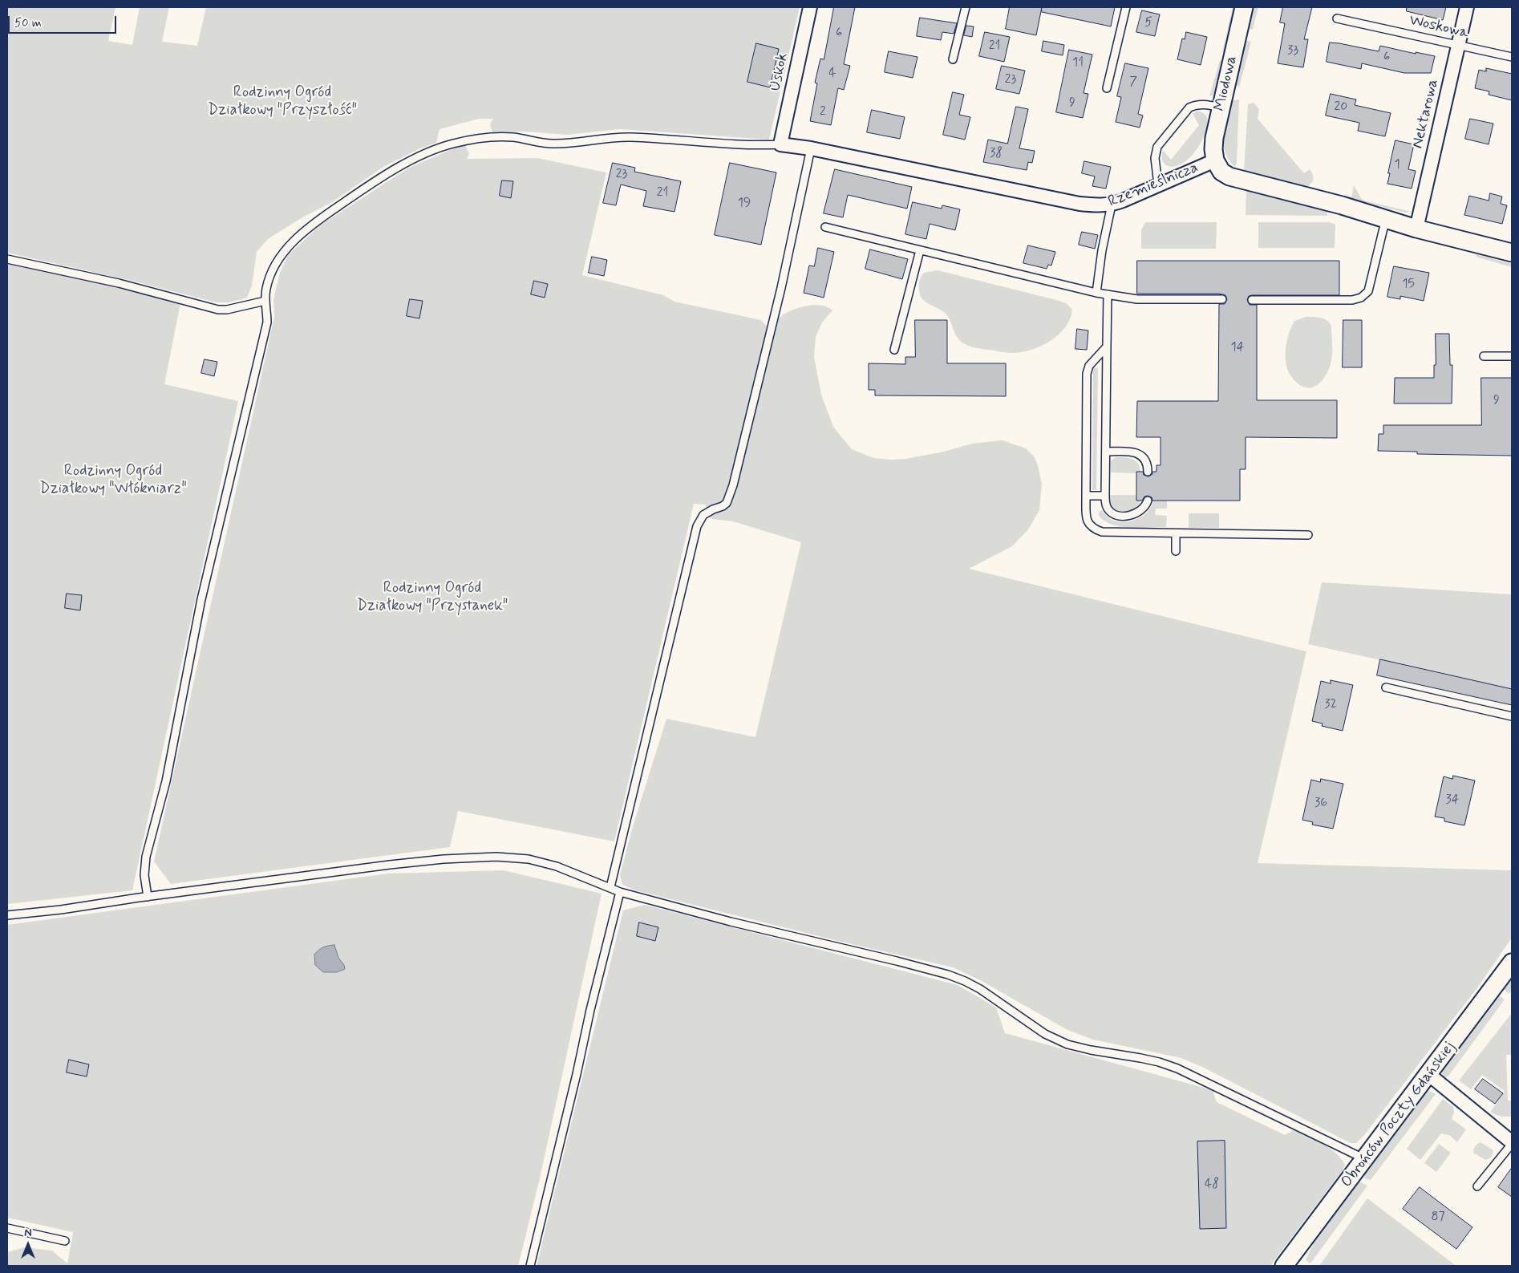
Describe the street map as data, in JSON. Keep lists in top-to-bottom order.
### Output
{
  "streets": {
    "street": [
      "Uskok",
      "Miodowa",
      "Nektarowa",
      "Rzemieślnicza",
      "Obrońców Poczty Gdańskiej"
    ],
    "lane": ["Woskowa"]
  },
  "crossings": [
    ["Woskowa", "Nektarowa"],
    ["Uskok", "Rzemieślnicza"],
    ["Miodowa", "Rzemieślnicza"],
    ["Nektarowa", "Rzemieślnicza"]
  ],
  "parks": ["Rodzinny Ogród Działkowy \"Przyszłość\"", "Rodzinny Ogród Działkowy \"Włókniarz\"", "Rodzinny Ogród Działkowy \"Przystanek\""],
  "house_numbers": [
    "5",
    "6",
    "21",
    "33",
    "6",
    "11",
    "4",
    "23",
    "7",
    "9",
    "20",
    "2",
    "38",
    "1",
    "23",
    "21",
    "19",
    "15",
    "14",
    "9",
    "32",
    "34",
    "36",
    "48",
    "87"
  ],
  "scale_bar": "50 m",
  "north": "top"
}
